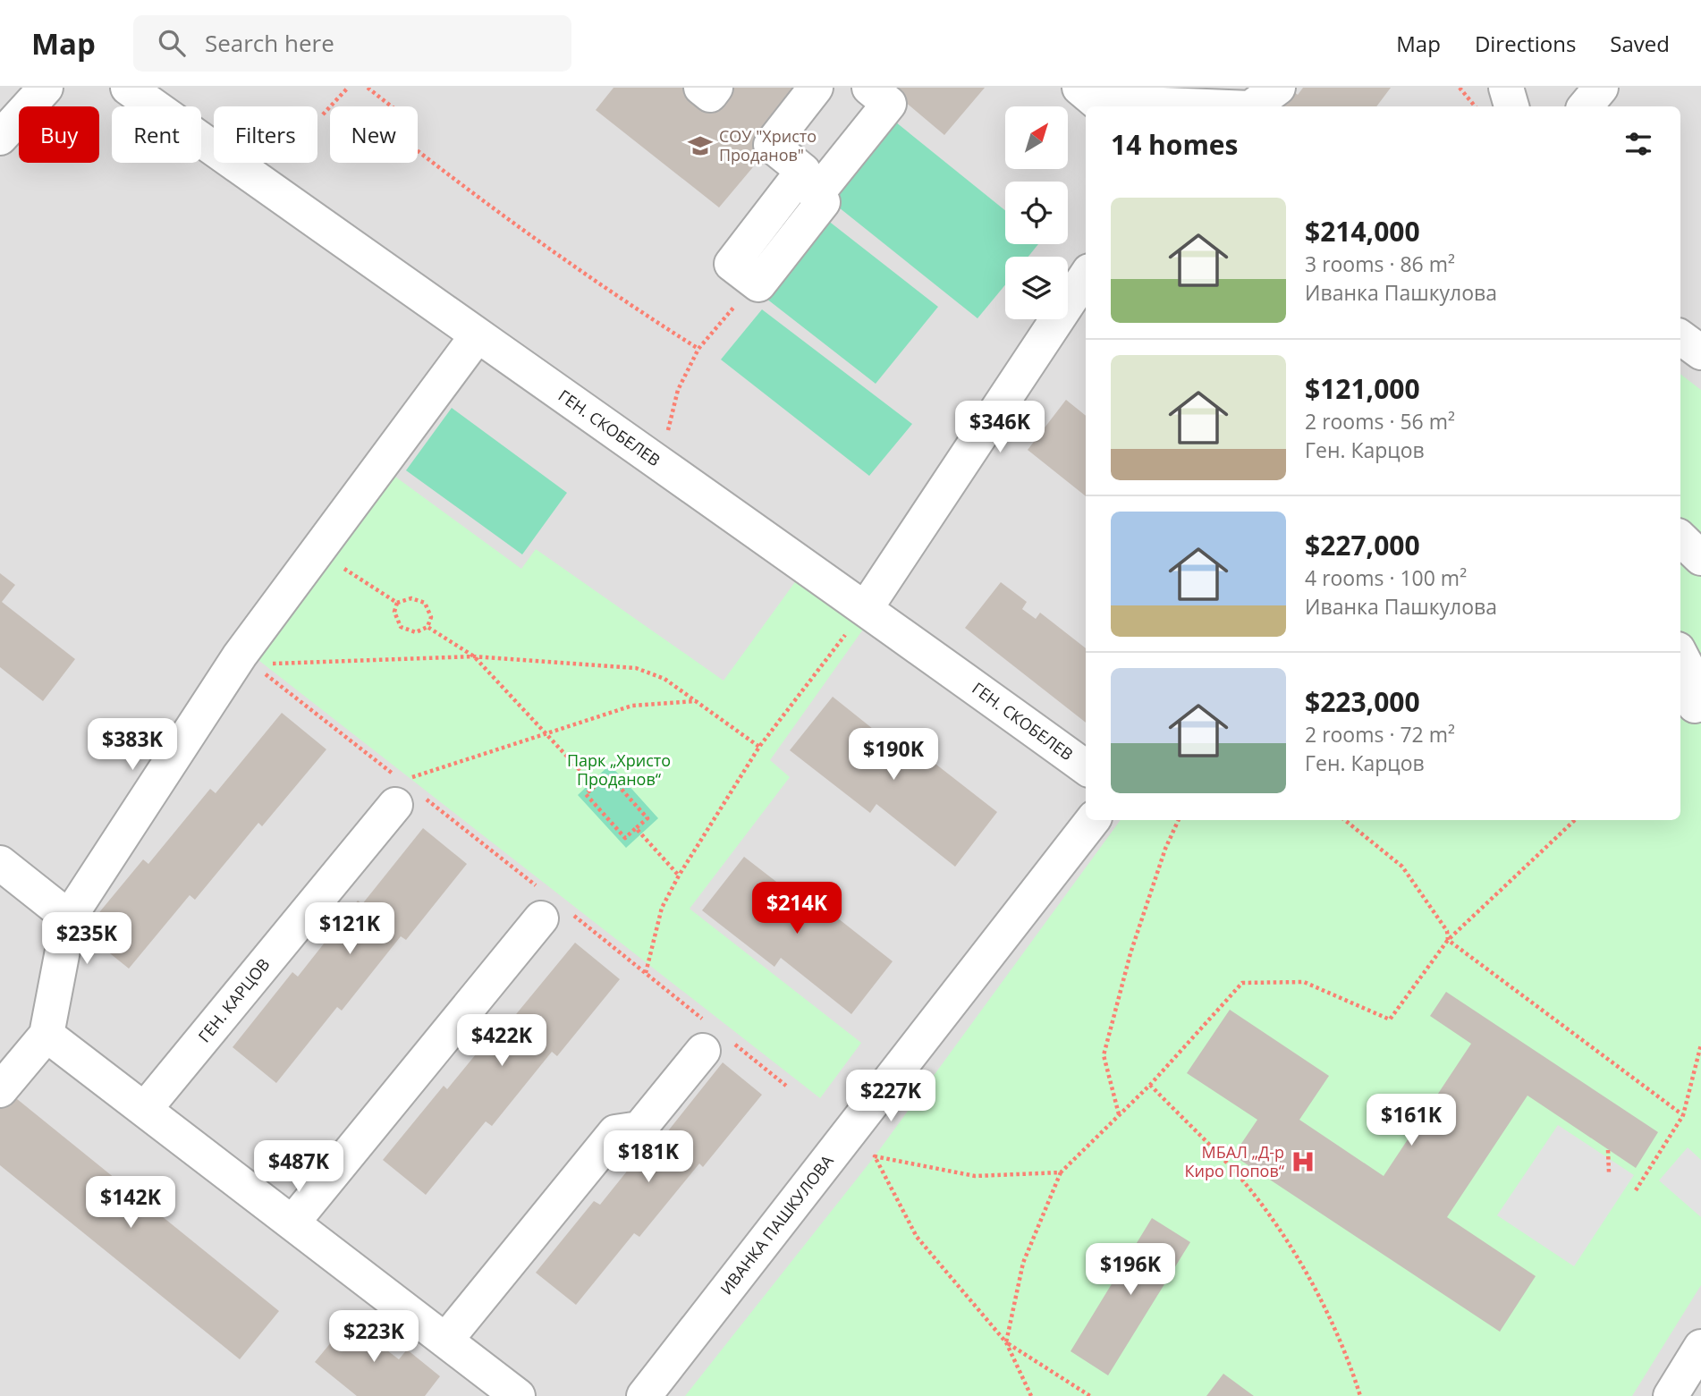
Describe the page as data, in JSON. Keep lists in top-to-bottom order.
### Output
{
  "streets": {
    "street": ["ГЕН. СКОБЕЛЕВ", "ГЕН. КАРЦОВ", "ИВАНКА ПАШКУЛОВА"]
  },
  "parks": ["Парк „Христо Проданов“"],
  "places": {
    "school or university": ["СОУ \"Христо Проданов\""],
    "hospital": ["МБАЛ „Д-р Киро Попов“"]
  },
  "north": "top right",
  "page": {
    "header": "Map",
    "search": "Search here",
    "nav": ["Map", "Directions", "Saved"],
    "chip": [
      "Buy",
      "Rent",
      "Filters",
      "New"
    ],
    "heading": "14 homes",
    "list": [
      {
        "name": "$214,000",
        "note": "3 rooms · 86 m² · Иванка Пашкулова"
      },
      {
        "name": "$121,000",
        "note": "2 rooms · 56 m² · Ген. Карцов"
      },
      {
        "name": "$227,000",
        "note": "4 rooms · 100 m² · Иванка Пашкулова"
      },
      {
        "name": "$223,000",
        "note": "2 rooms · 72 m² · Ген. Карцов"
      }
    ],
    "price": [
      "$346K",
      "$383K",
      "$190K",
      "$214K",
      "$121K",
      "$235K",
      "$422K",
      "$227K",
      "$161K",
      "$181K",
      "$487K",
      "$142K",
      "$196K",
      "$223K"
    ]
  }
}
